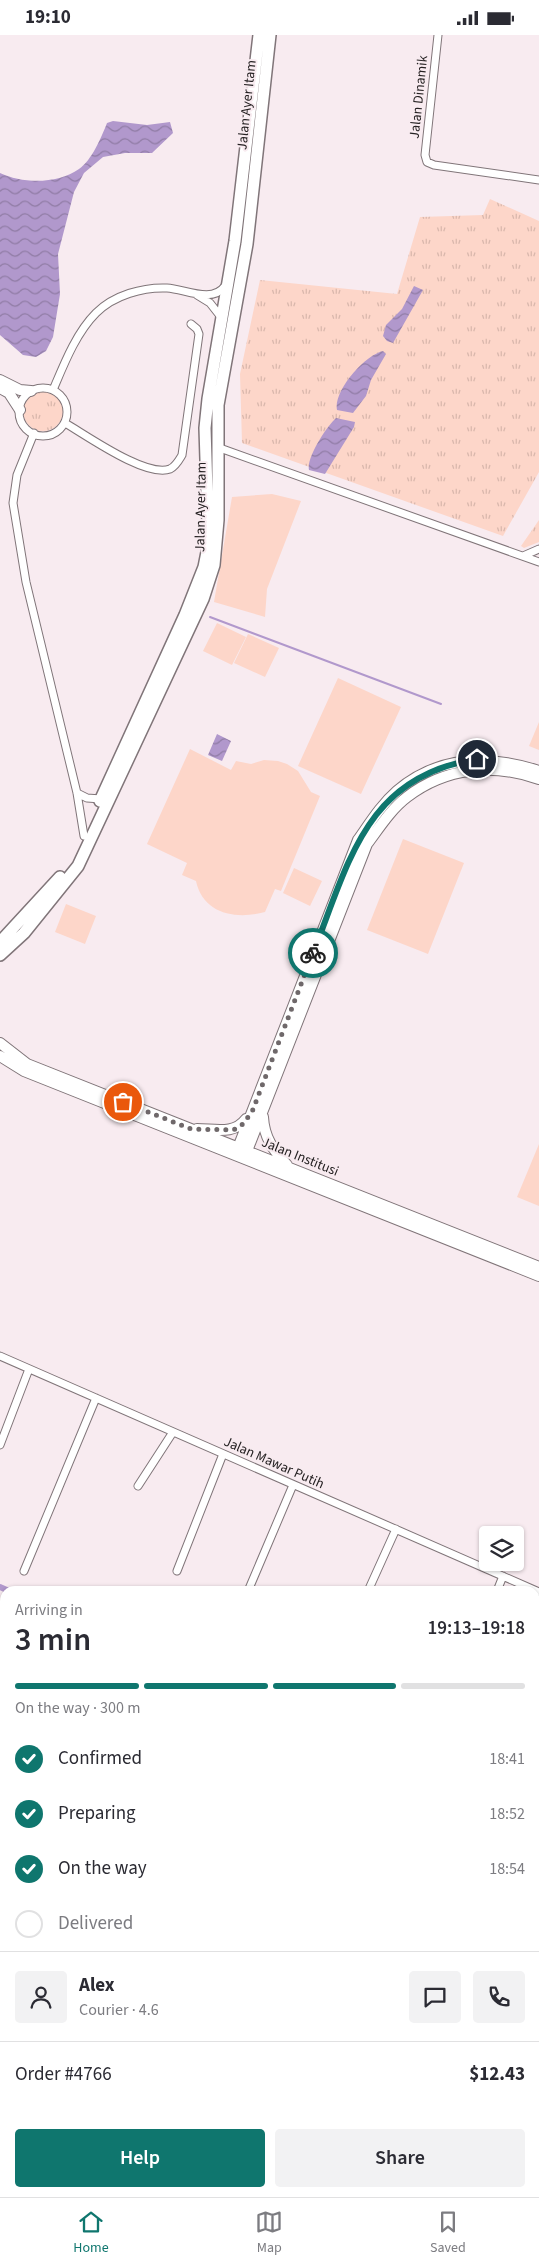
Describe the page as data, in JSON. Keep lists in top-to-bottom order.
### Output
{
  "streets": {
    "main road": ["Jalan Ayer Itam"],
    "street": ["Jalan Dinamik", "Jalan Institusi", "Jalan Mawar Putih"]
  },
  "page": {
    "status": "19:10",
    "heading": ["3 min", "Arriving in", "19:13–19:18"],
    "panel": [
      "Alex",
      "Courier · 4.6",
      "Order #4766",
      "$12.43"
    ],
    "bar": "On the way · 300 m",
    "list": [
      ["Confirmed", "18:41"],
      ["Preparing", "18:52"],
      ["On the way", "18:54"],
      "Delivered"
    ],
    "buttons": ["Help", "Share"],
    "tabs": ["Home", "Map", "Saved"]
  }
}
